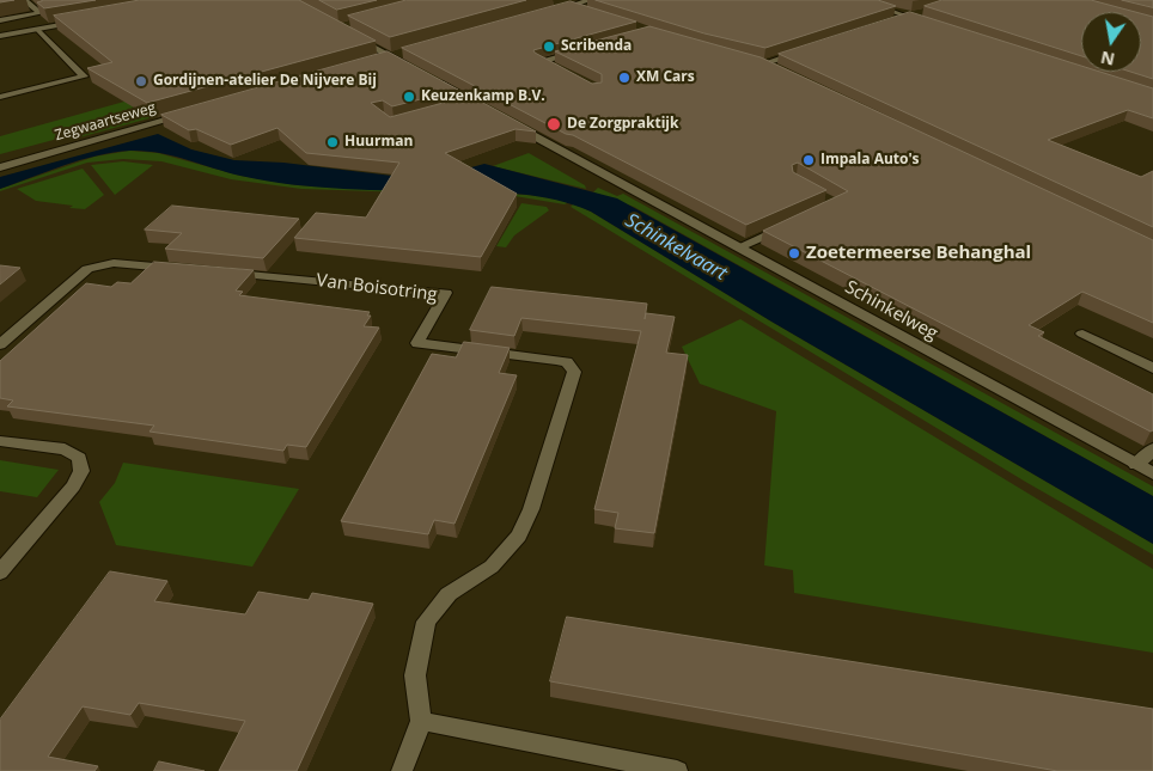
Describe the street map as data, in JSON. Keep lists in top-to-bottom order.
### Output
{
  "streets": {
    "street": ["Zegwaartseweg", "Van Boisotring", "Schinkelweg"]
  },
  "water": ["Schinkelvaart"],
  "places": [
    "Scribenda",
    "XM Cars",
    "Gordijnen-atelier De Nijvere Bij",
    "Keuzenkamp B.V.",
    "De Zorgpraktijk",
    "Huurman",
    "Impala Auto's",
    "Zoetermeerse Behanghal"
  ],
  "north": "bottom"
}
